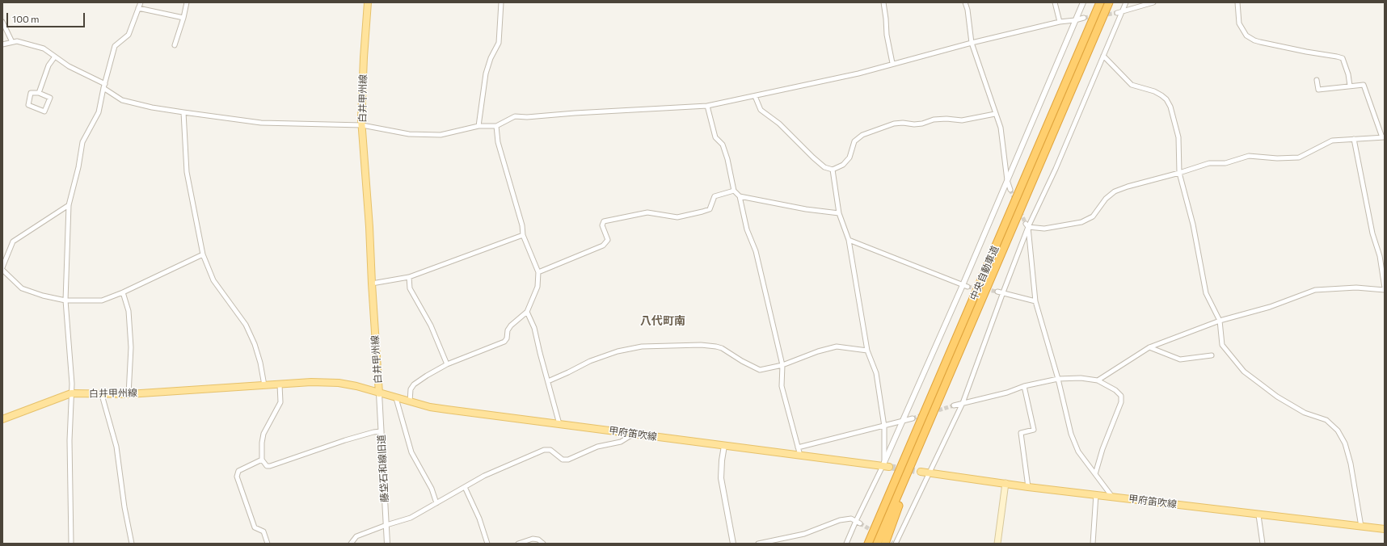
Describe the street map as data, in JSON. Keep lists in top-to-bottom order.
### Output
{
  "streets": {
    "highway": ["中央自動車道"],
    "main road": ["白井甲州線", "甲府笛吹線"],
    "street": ["藤垈石和線旧道"]
  },
  "crossings": [
    ["白井甲州線", "甲府笛吹線"],
    ["白井甲州線", "藤垈石和線旧道"],
    ["甲府笛吹線", "藤垈石和線旧道"]
  ],
  "districts": ["八代町南"],
  "scale_bar": "100 m"
}
